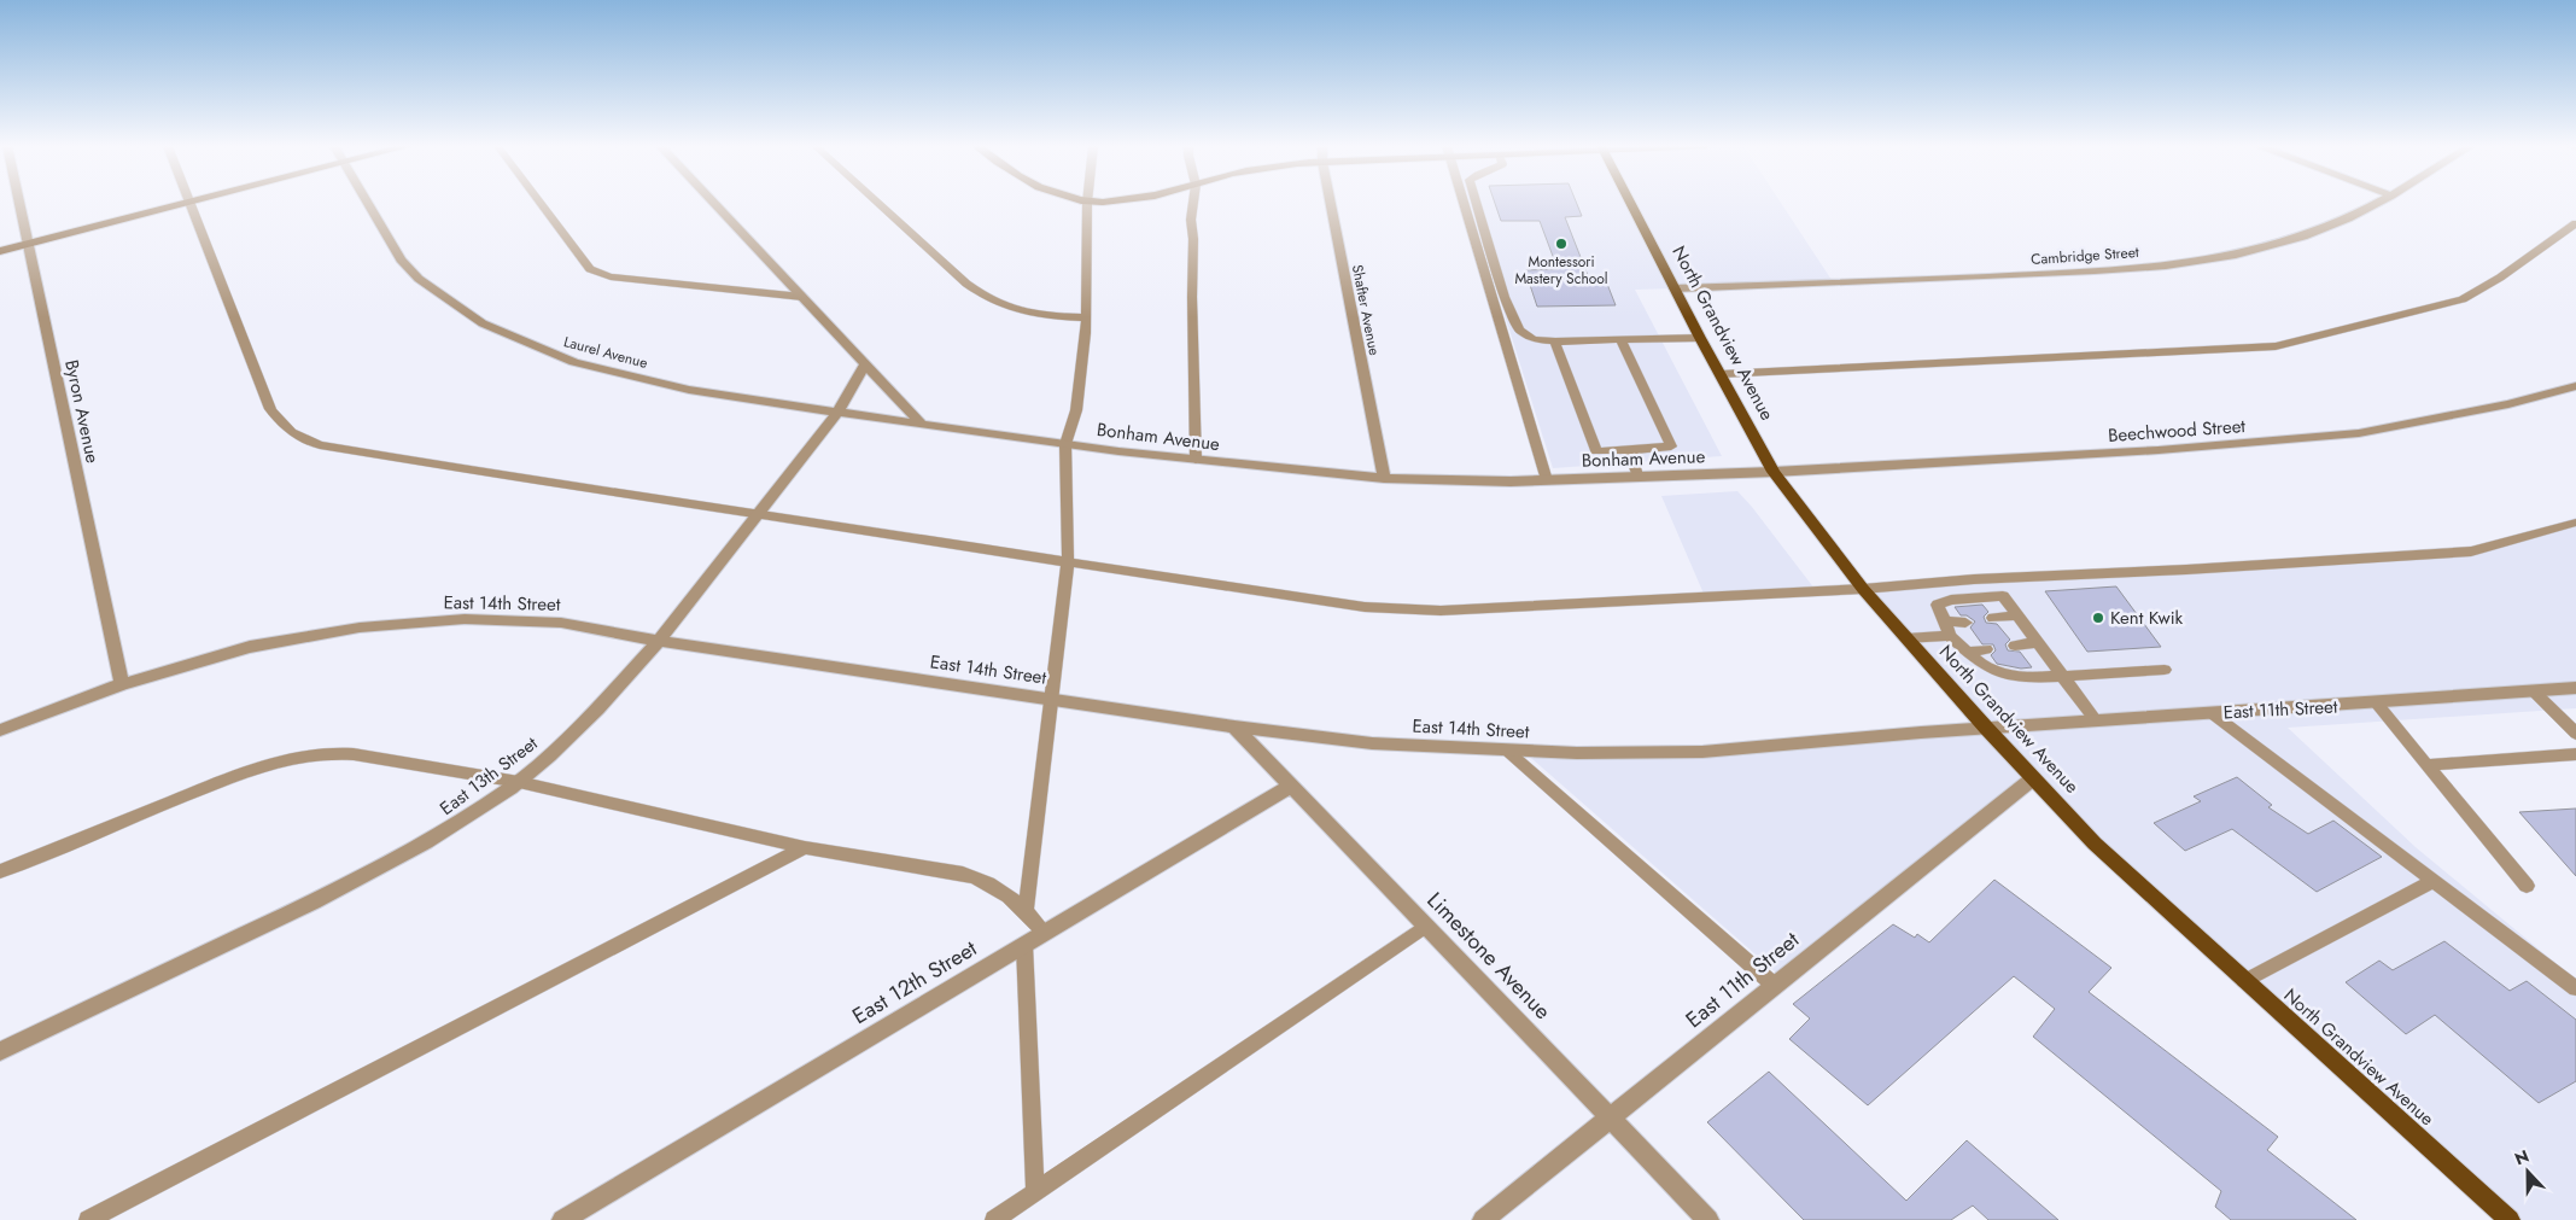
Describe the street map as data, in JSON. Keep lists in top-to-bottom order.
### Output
{
  "streets": {
    "main road": ["North Grandview Avenue"],
    "street": [
      "Cambridge Street",
      "Shafter Avenue",
      "Laurel Avenue",
      "Byron Avenue",
      "Beechwood Street",
      "Bonham Avenue",
      "East 14th Street",
      "East 11th Street",
      "East 13th Street",
      "Limestone Avenue",
      "East 12th Street"
    ]
  },
  "crossings": [
    ["Cambridge Street", "North Grandview Avenue"],
    ["Shafter Avenue", "Bonham Avenue"],
    ["North Grandview Avenue", "Beechwood Street"],
    ["North Grandview Avenue", "Bonham Avenue"],
    ["North Grandview Avenue", "East 14th Street"],
    ["North Grandview Avenue", "East 11th Street"],
    ["Laurel Avenue", "Bonham Avenue"],
    ["Laurel Avenue", "East 13th Street"],
    ["Byron Avenue", "East 14th Street"],
    ["Beechwood Street", "Bonham Avenue"],
    ["East 14th Street", "East 11th Street"],
    ["East 14th Street", "East 13th Street"],
    ["East 14th Street", "Limestone Avenue"],
    ["East 11th Street", "Limestone Avenue"],
    ["Limestone Avenue", "East 12th Street"]
  ],
  "places": ["Montessori Mastery School", "Kent Kwik"],
  "north": "top"
}
